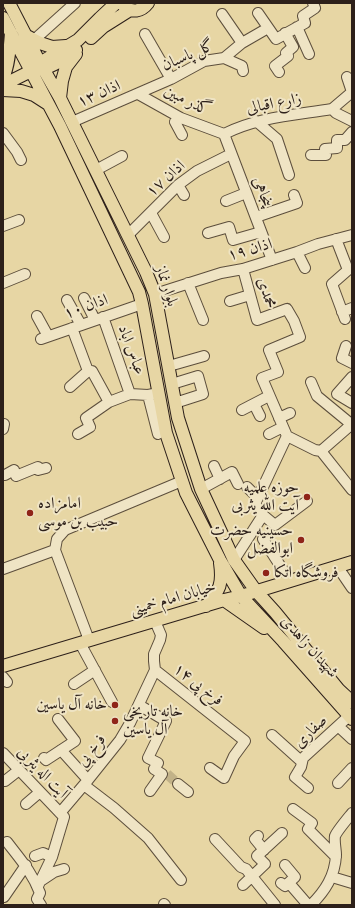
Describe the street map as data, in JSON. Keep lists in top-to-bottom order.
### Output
{
  "streets": {
    "main road": ["بلوار نماز", "خیابان امام خمینی", "شهیدان زاهدی"],
    "street": [
      "گل پاسبان",
      "اذان ۱۳",
      "گذر مبین",
      "زارع اقبالی",
      "اذان ۱۷",
      "پنجاهی",
      "اذان ۱۹",
      "محمدی",
      "اذان ۱۰",
      "عباس اباد",
      "فرخ پی ۱۴",
      "صفاری",
      "فرخ پی",
      "آیت اله یثربی"
    ]
  },
  "crossings": [
    ["گل پاسبان", "اذان ۱۳"],
    ["گل پاسبان", "گذر مبین"],
    ["اذان ۱۳", "گذر مبین"],
    ["اذان ۱۳", "بلوار نماز"],
    ["گذر مبین", "زارع اقبالی"],
    ["گذر مبین", "پنجاهی"],
    ["زارع اقبالی", "پنجاهی"],
    ["اذان ۱۷", "پنجاهی"],
    ["اذان ۱۷", "بلوار نماز"],
    ["پنجاهی", "اذان ۱۹"],
    ["اذان ۱۹", "بلوار نماز"],
    ["اذان ۱۹", "محمدی"],
    ["بلوار نماز", "اذان ۱۰"],
    ["بلوار نماز", "خیابان امام خمینی"],
    ["بلوار نماز", "شهیدان زاهدی"],
    ["اذان ۱۰", "عباس اباد"],
    ["خیابان امام خمینی", "شهیدان زاهدی"],
    ["خیابان امام خمینی", "فرخ پی ۱۴"],
    ["شهیدان زاهدی", "صفاری"],
    ["فرخ پی ۱۴", "فرخ پی"],
    ["فرخ پی", "آیت اله یثربی"]
  ],
  "places": [
    "حوزه علمیه آیت الله یثربی",
    "امامزاده حبیب بن موسی",
    "حسینیه حضرت ابوالفضل",
    "فروشگاه اتکا",
    "خانه آل یاسین",
    "خانه تاریخی آل یاسین"
  ]
}
